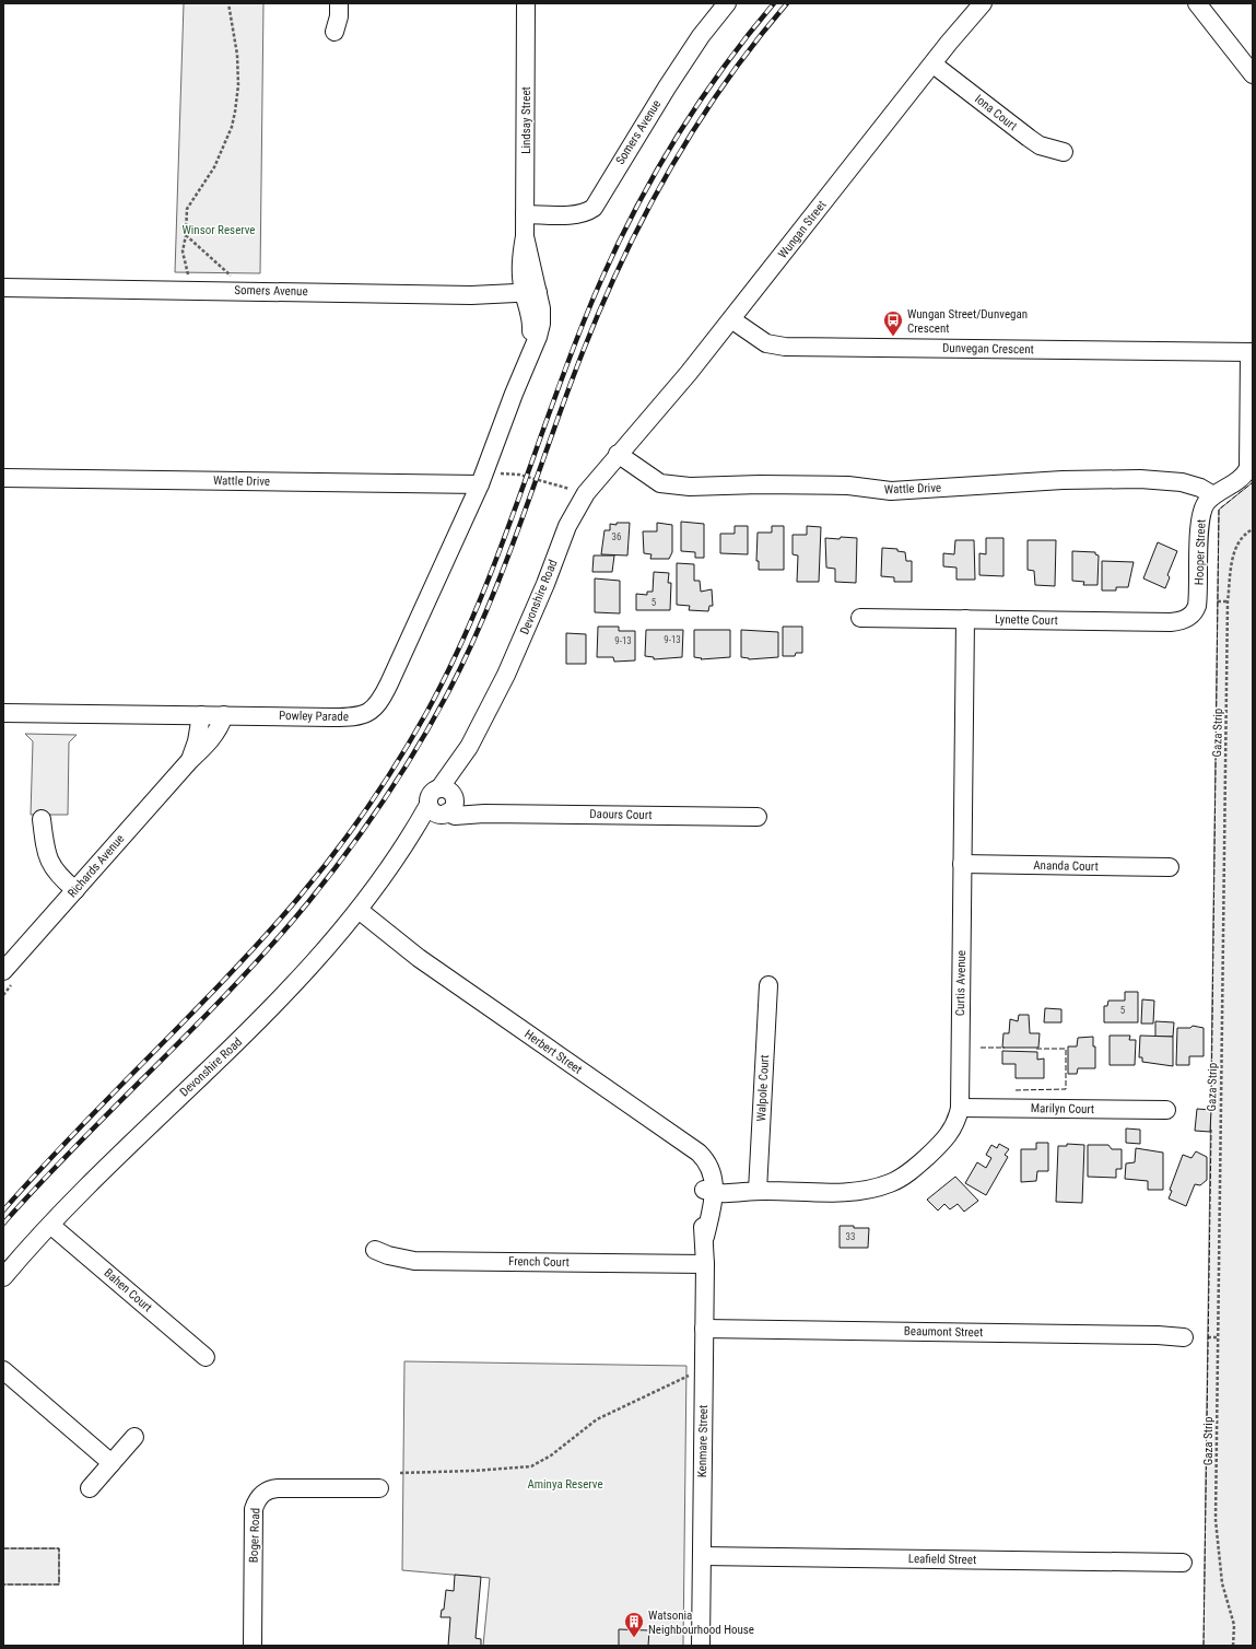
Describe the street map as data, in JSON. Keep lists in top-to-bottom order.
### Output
{
  "streets": {
    "street": [
      "Iona Court",
      "Lindsay Street",
      "Somers Avenue",
      "Wungan Street",
      "Dunvegan Crescent",
      "Wattle Drive",
      "Hooper Street",
      "Devonshire Road",
      "Lynette Court",
      "Powley Parade",
      "Daours Court",
      "Richards Avenue",
      "Ananda Court",
      "Curtis Avenue",
      "Herbert Street",
      "Walpole Court",
      "Marilyn Court",
      "French Court",
      "Bahen Court",
      "Beaumont Street",
      "Kenmare Street",
      "Boger Road",
      "Leafield Street"
    ],
    "path": ["Gaza Strip"]
  },
  "crossings": [
    ["Iona Court", "Wungan Street"],
    ["Lindsay Street", "Somers Avenue"],
    ["Lindsay Street", "Wattle Drive"],
    ["Lindsay Street", "Powley Parade"],
    ["Wungan Street", "Dunvegan Crescent"],
    ["Wungan Street", "Wattle Drive"],
    ["Wungan Street", "Devonshire Road"],
    ["Dunvegan Crescent", "Hooper Street"],
    ["Wattle Drive", "Hooper Street"],
    ["Wattle Drive", "Devonshire Road"],
    ["Wattle Drive", "Powley Parade"],
    ["Hooper Street", "Lynette Court"],
    ["Devonshire Road", "Daours Court"],
    ["Devonshire Road", "Herbert Street"],
    ["Devonshire Road", "Bahen Court"],
    ["Lynette Court", "Curtis Avenue"],
    ["Powley Parade", "Richards Avenue"],
    ["Ananda Court", "Curtis Avenue"],
    ["Curtis Avenue", "Herbert Street"],
    ["Curtis Avenue", "Walpole Court"],
    ["Curtis Avenue", "Marilyn Court"],
    ["Curtis Avenue", "Kenmare Street"],
    ["Herbert Street", "Kenmare Street"],
    ["French Court", "Kenmare Street"],
    ["Beaumont Street", "Kenmare Street"],
    ["Kenmare Street", "Leafield Street"]
  ],
  "parks": ["Winsor Reserve", "Aminya Reserve"],
  "places": {
    "bus stop": ["Wungan Street/Dunvegan Crescent"],
    "building": ["Watsonia Neighbourhood House"]
  },
  "house_numbers": [
    "36",
    "5",
    "9-13",
    "9-13",
    "5",
    "33"
  ]
}
